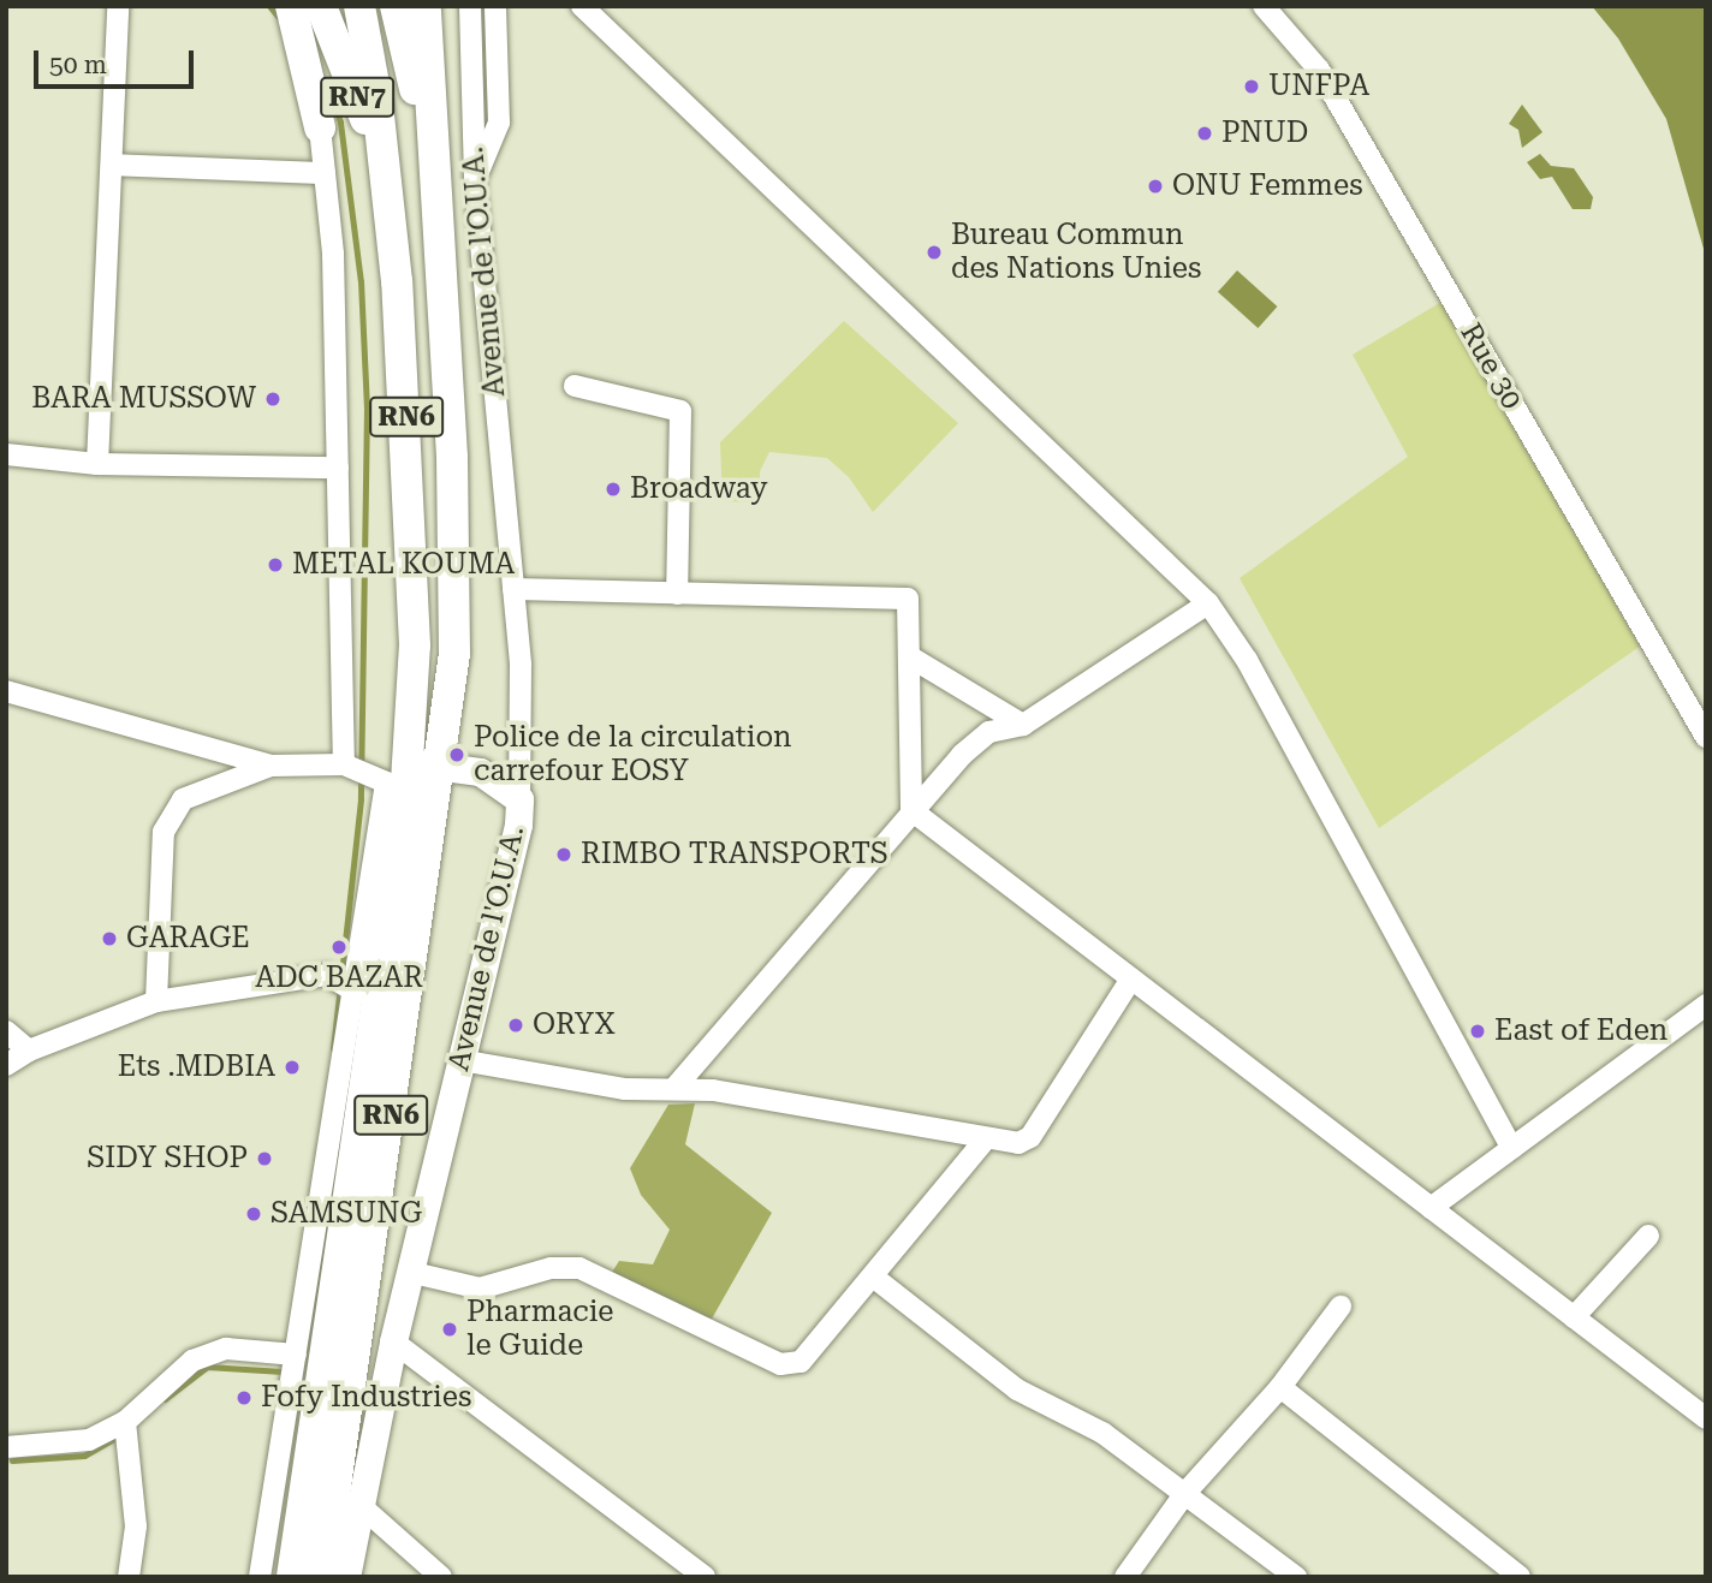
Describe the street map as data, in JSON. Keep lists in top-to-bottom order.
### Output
{
  "streets": {
    "highway": ["RN7", "Avenue de l'O.U.A.", "RN6"],
    "street": ["Rue 30"]
  },
  "crossings": [
    ["RN7", "Avenue de l'O.U.A."],
    ["RN7", "RN6"],
    ["Avenue de l'O.U.A.", "RN6"]
  ],
  "places": [
    "UNFPA",
    "PNUD",
    "ONU Femmes",
    "Bureau Commun des Nations Unies",
    "BARA MUSSOW",
    "Broadway",
    "METAL KOUMA",
    "Police de la circulation carrefour EOSY",
    "RIMBO TRANSPORTS",
    "GARAGE",
    "ADC BAZAR",
    "ORYX",
    "East of Eden",
    "Ets .MDBIA",
    "SIDY SHOP",
    "SAMSUNG",
    "Pharmacie le Guide",
    "Fofy Industries"
  ],
  "scale_bar": "50 m"
}
